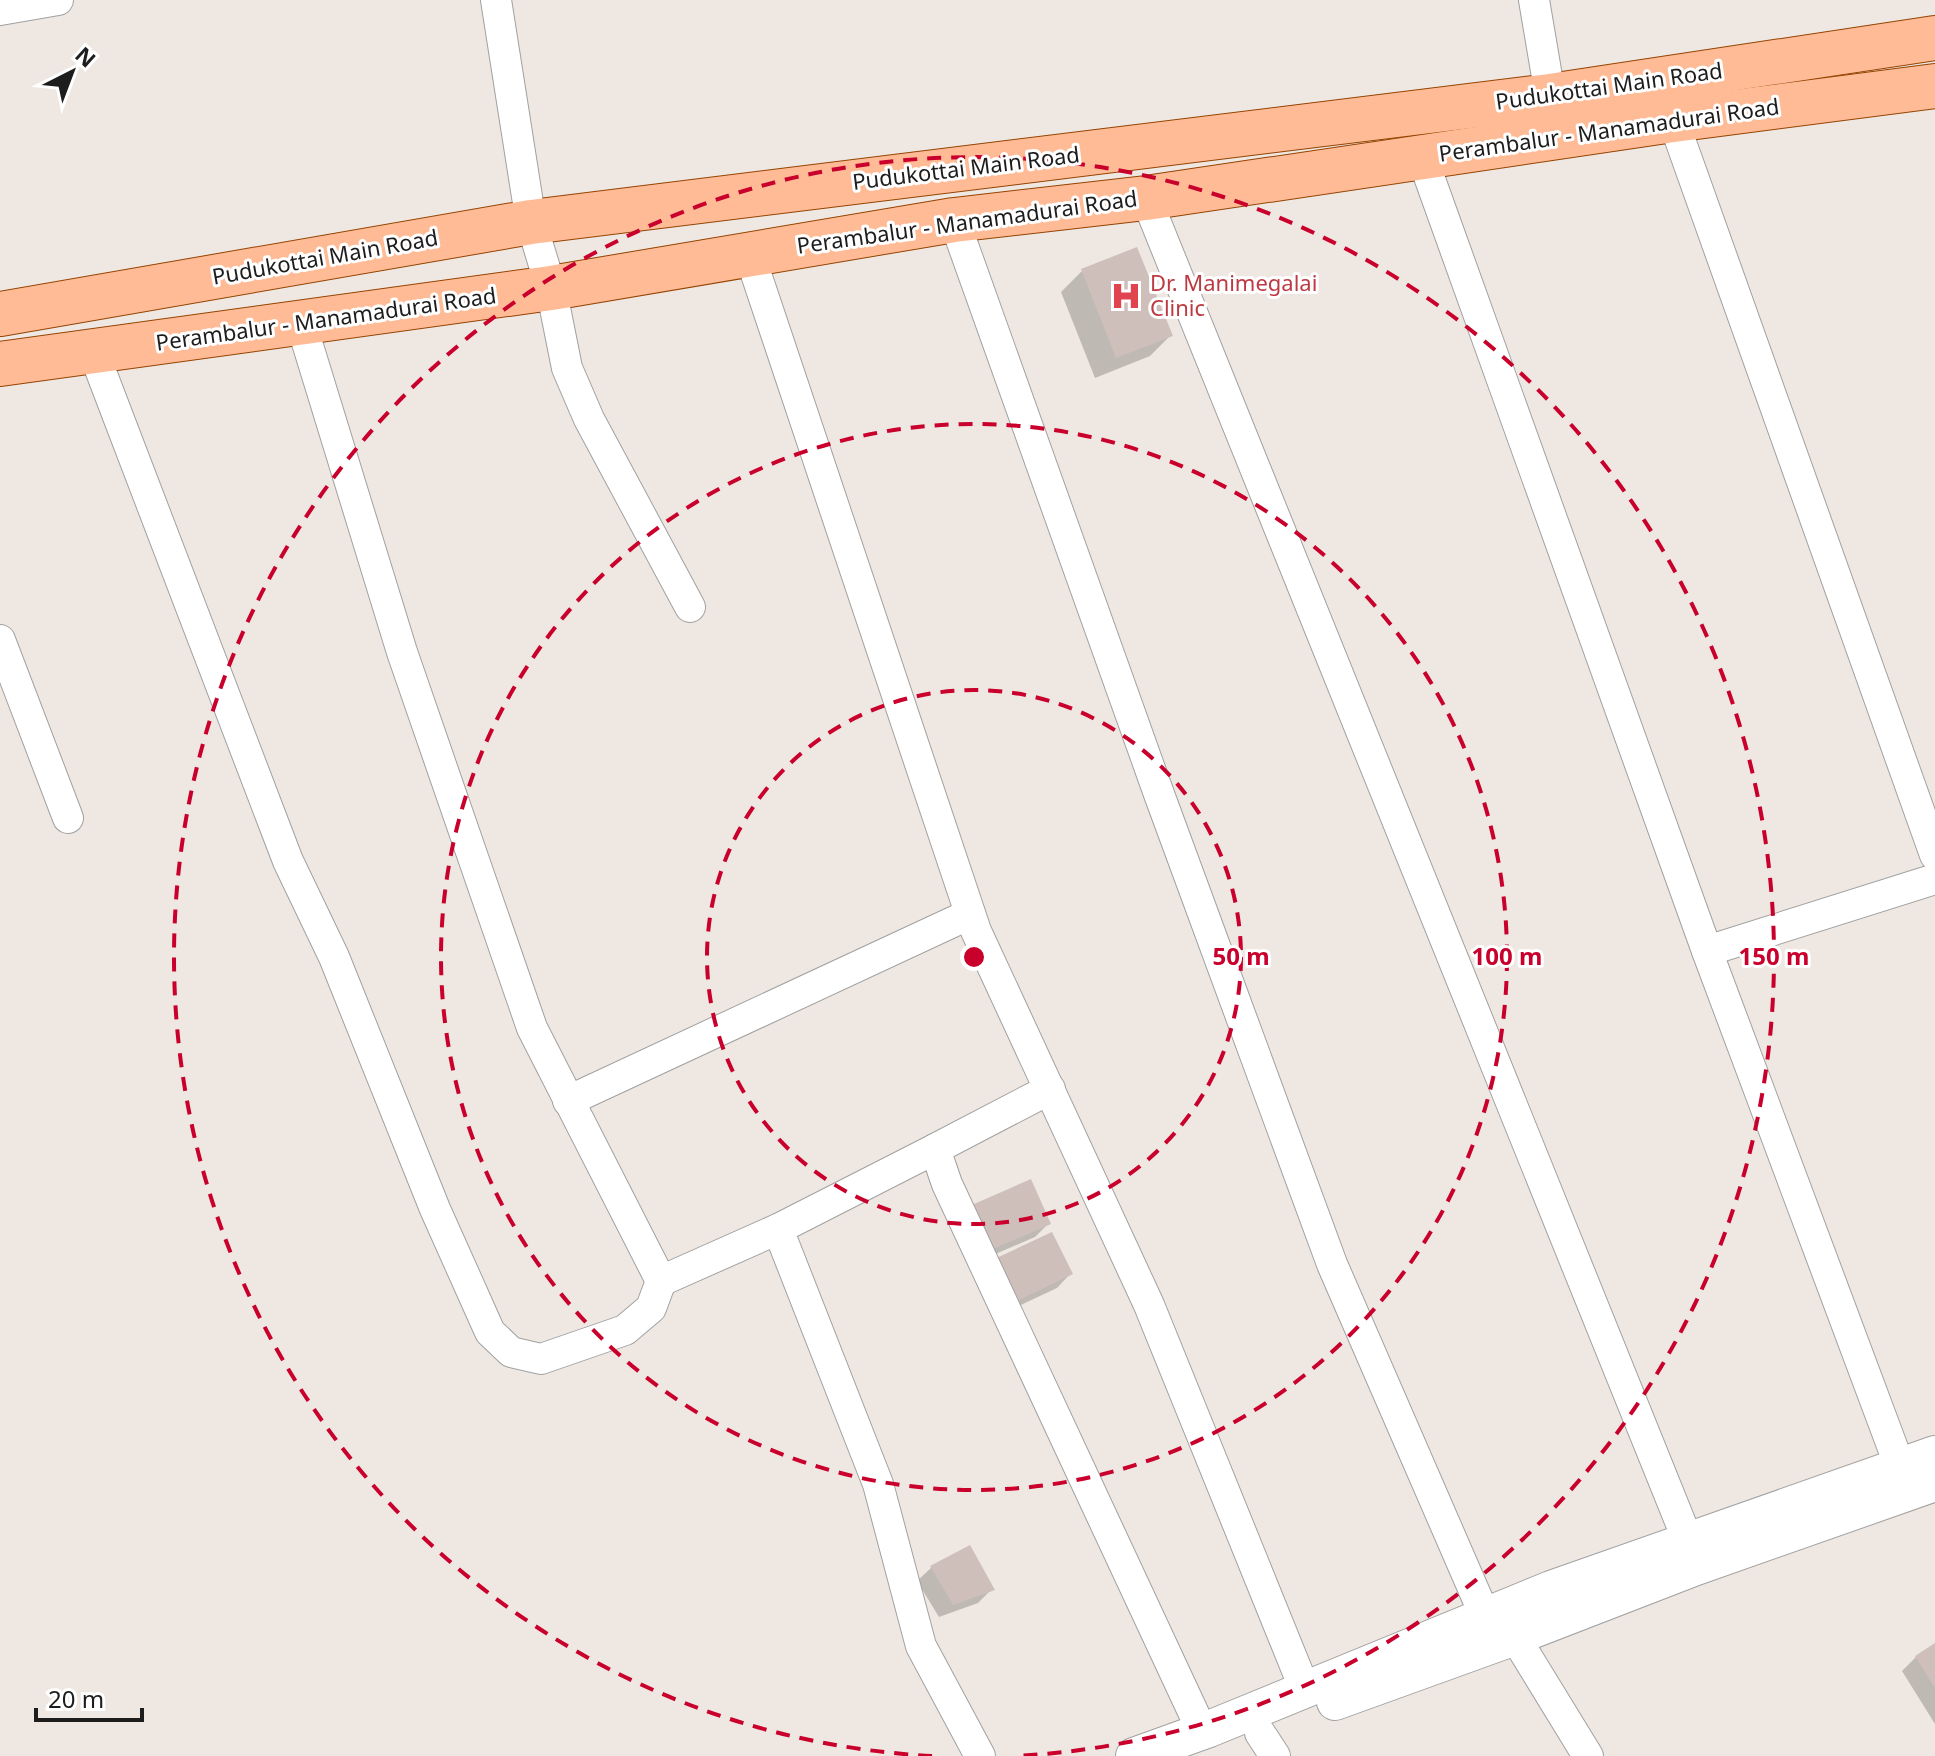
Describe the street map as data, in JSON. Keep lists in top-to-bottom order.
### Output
{
  "streets": {
    "main road": ["Pudukottai Main Road", "Perambalur - Manamadurai Road"]
  },
  "crossings": [
    ["Pudukottai Main Road", "Perambalur - Manamadurai Road"]
  ],
  "places": {
    "hospital": ["Dr. Manimegalai Clinic"]
  },
  "scale_bar": "20 m",
  "north": "top right",
  "rings": ["50 m", "100 m", "150 m"]
}
